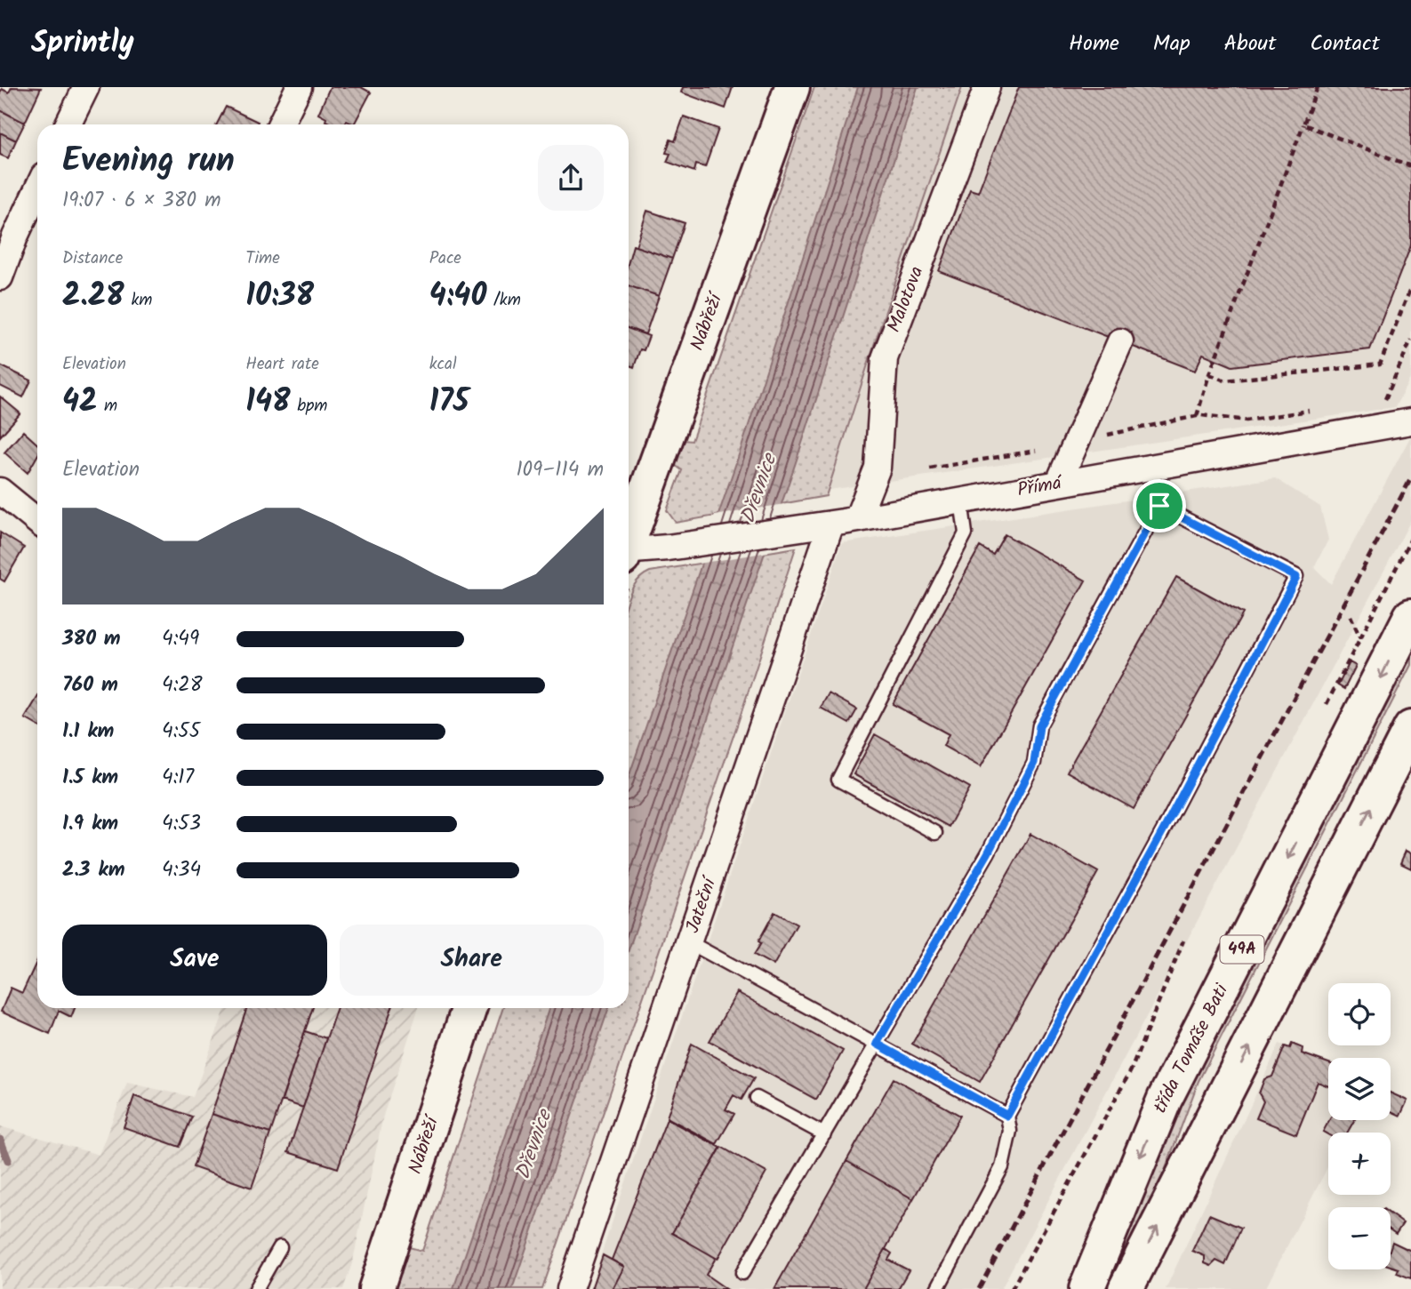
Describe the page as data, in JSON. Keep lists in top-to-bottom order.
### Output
{
  "streets": {
    "main road": ["Nábřeží", "49A", "třída Tomáše Bati"],
    "street": ["Malotova", "Přímá", "Jateční"]
  },
  "crossings": [
    ["Malotova", "Přímá"],
    ["Přímá", "Jateční"]
  ],
  "water": ["Dřevnice"],
  "page": {
    "header": "Sprintly",
    "nav": [
      "Home",
      "Map",
      "About",
      "Contact"
    ],
    "heading": ["Evening run", "19:07 · 6 × 380 m"],
    "stats": [
      ["Distance", "2.28 km"],
      ["Time", "10:38"],
      ["Pace", "4:40 /km"],
      ["Elevation", "42 m"],
      ["Heart rate", "148 bpm"],
      ["kcal", "175"]
    ],
    "chart": ["Elevation", "109–114 m"],
    "list": [
      {
        "name": "380 m",
        "note": "4:49"
      },
      {
        "name": "760 m",
        "note": "4:28"
      },
      {
        "name": "1.1 km",
        "note": "4:55"
      },
      {
        "name": "1.5 km",
        "note": "4:17"
      },
      {
        "name": "1.9 km",
        "note": "4:53"
      },
      {
        "name": "2.3 km",
        "note": "4:34"
      }
    ],
    "buttons": ["Save", "Share"],
    "map_buttons": ["+", "−"]
  }
}
